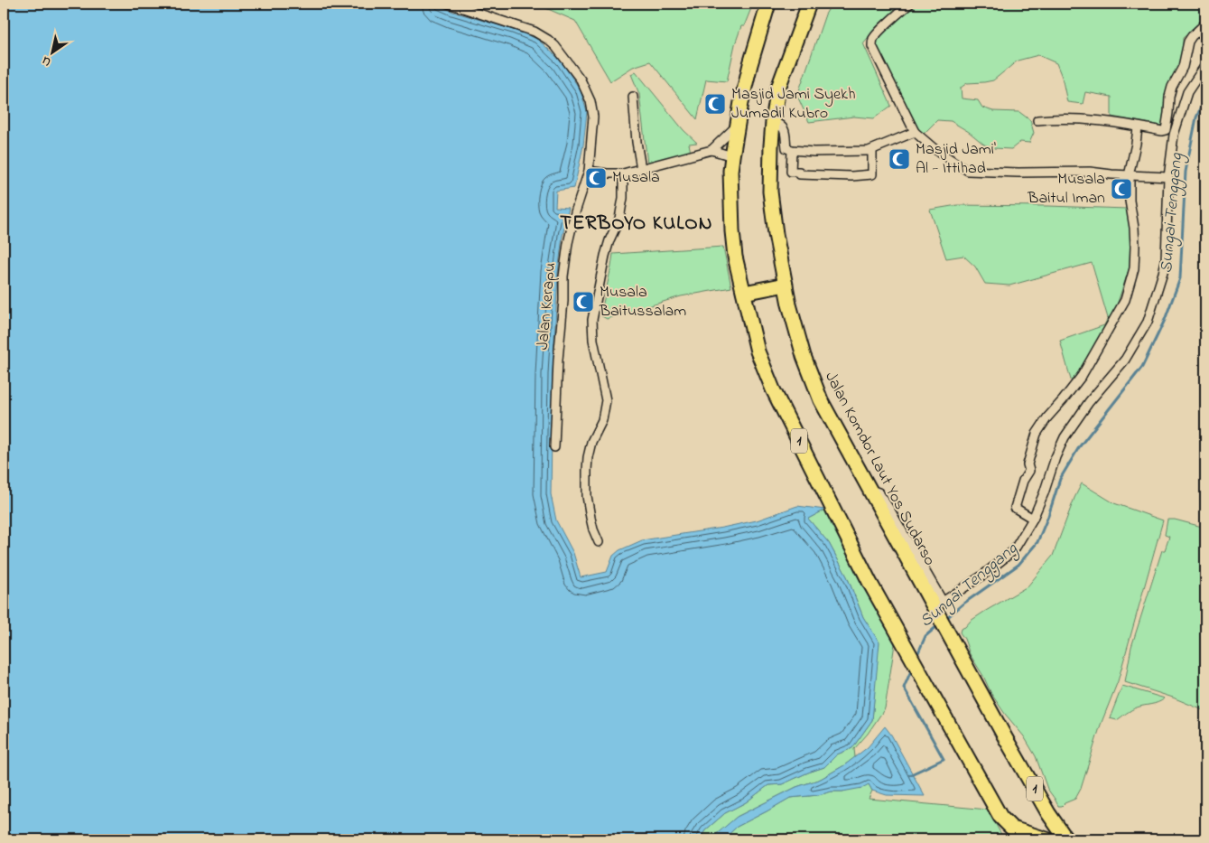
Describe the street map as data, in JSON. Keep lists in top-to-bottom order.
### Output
{
  "streets": {
    "highway": ["1", "Jalan Komdor Laut Yos Sudarso"],
    "street": ["Jalan Kerapu"]
  },
  "districts": ["TERBOYO KULON"],
  "water": ["Sungai Tenggang"],
  "places": {
    "mosque": [
      "Masjid Jami Syekh Jumadil Kubro",
      "Masjid Jami' Al - Ittihad",
      "Musala",
      "Musala Baitul Iman",
      "Musala Baitussalam"
    ]
  },
  "north": "bottom left"
}
